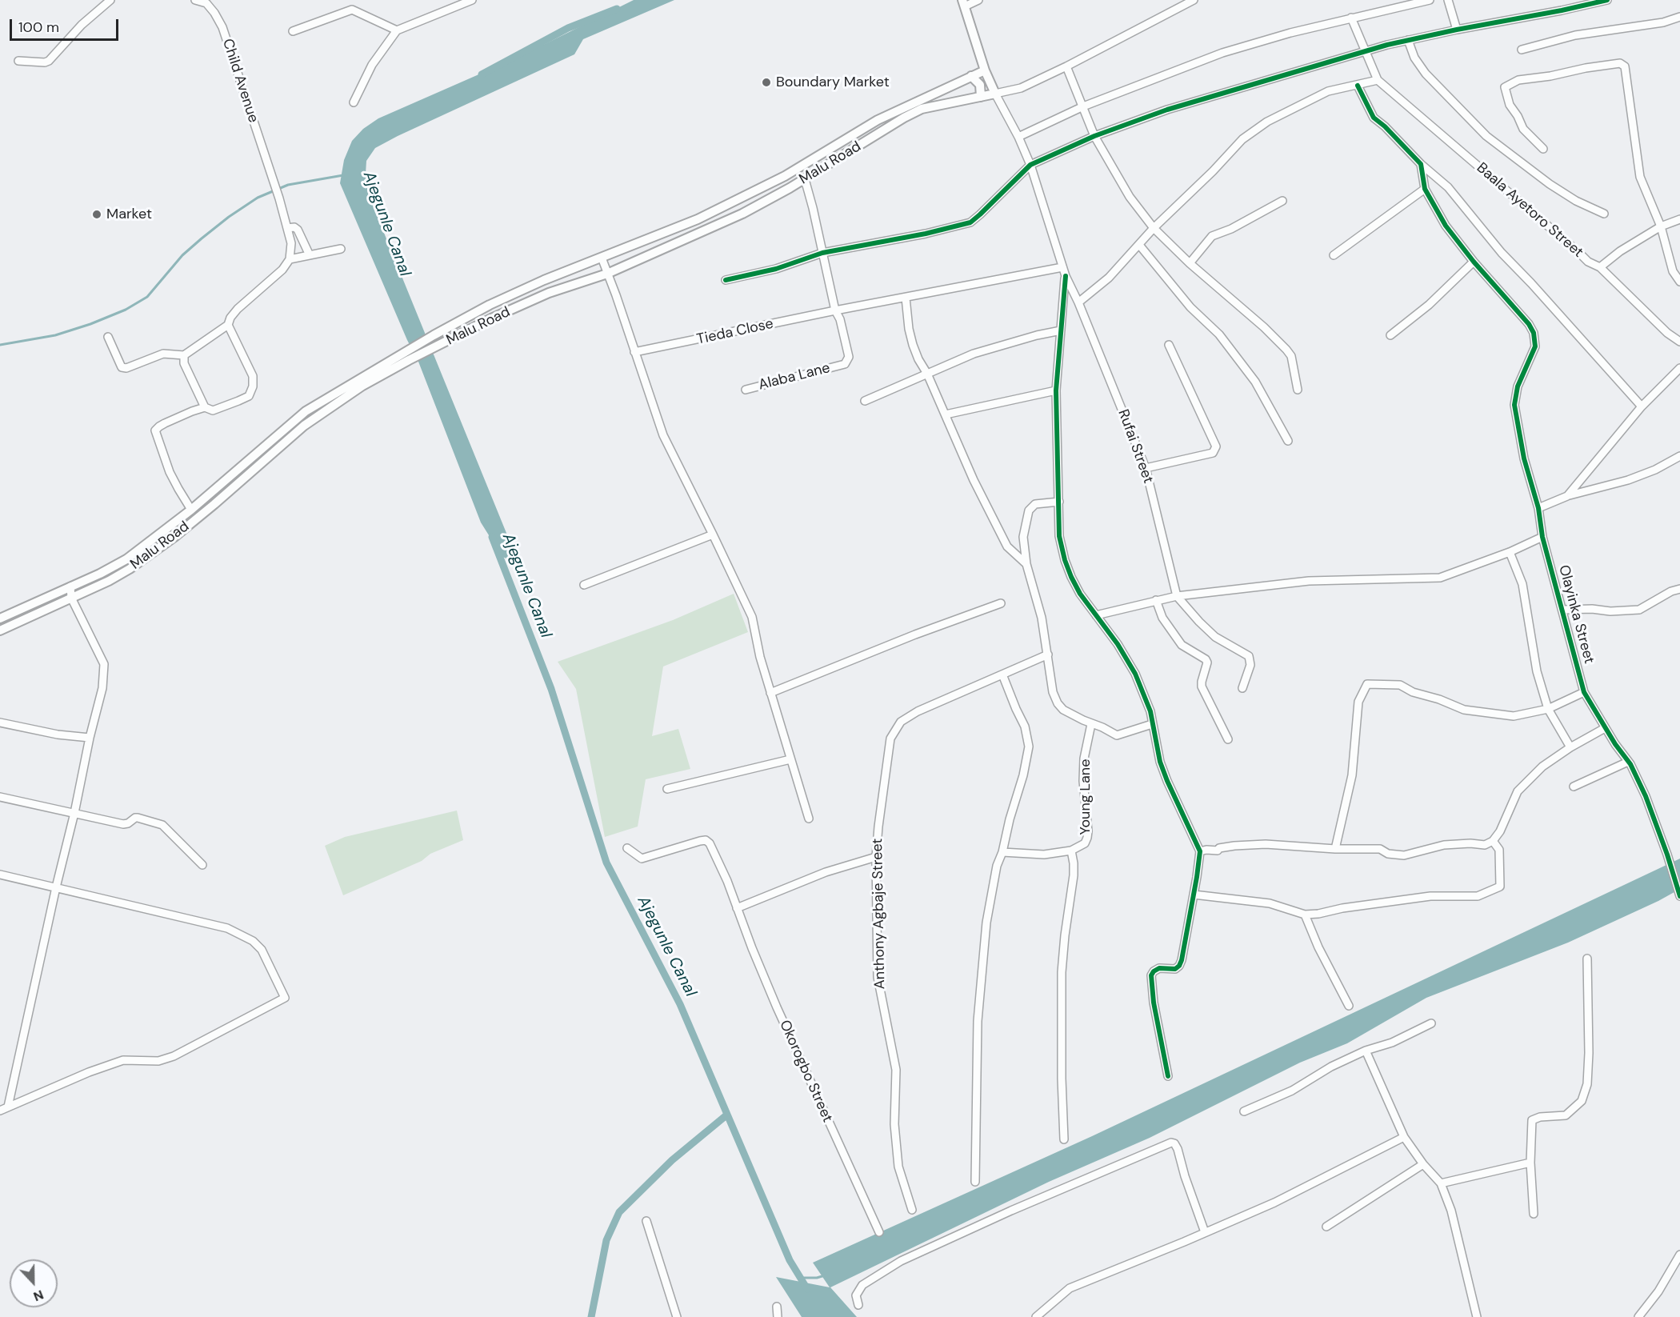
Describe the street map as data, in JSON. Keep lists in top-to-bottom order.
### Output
{
  "streets": {
    "main road": ["Malu Road"],
    "street": [
      "Child Avenue",
      "Baala Ayetoro Street",
      "Tieda Close",
      "Alaba Lane",
      "Rufai Street",
      "Olayinka Street",
      "Young Lane",
      "Anthony Agbaje Street",
      "Okorogbo Street"
    ]
  },
  "crossings": [
    ["Malu Road", "Rufai Street"],
    ["Tieda Close", "Alaba Lane"],
    ["Tieda Close", "Rufai Street"]
  ],
  "water": ["Ajegunle Canal"],
  "places": ["Boundary Market", "Market"],
  "scale_bar": "100 m",
  "north": "bottom"
}
